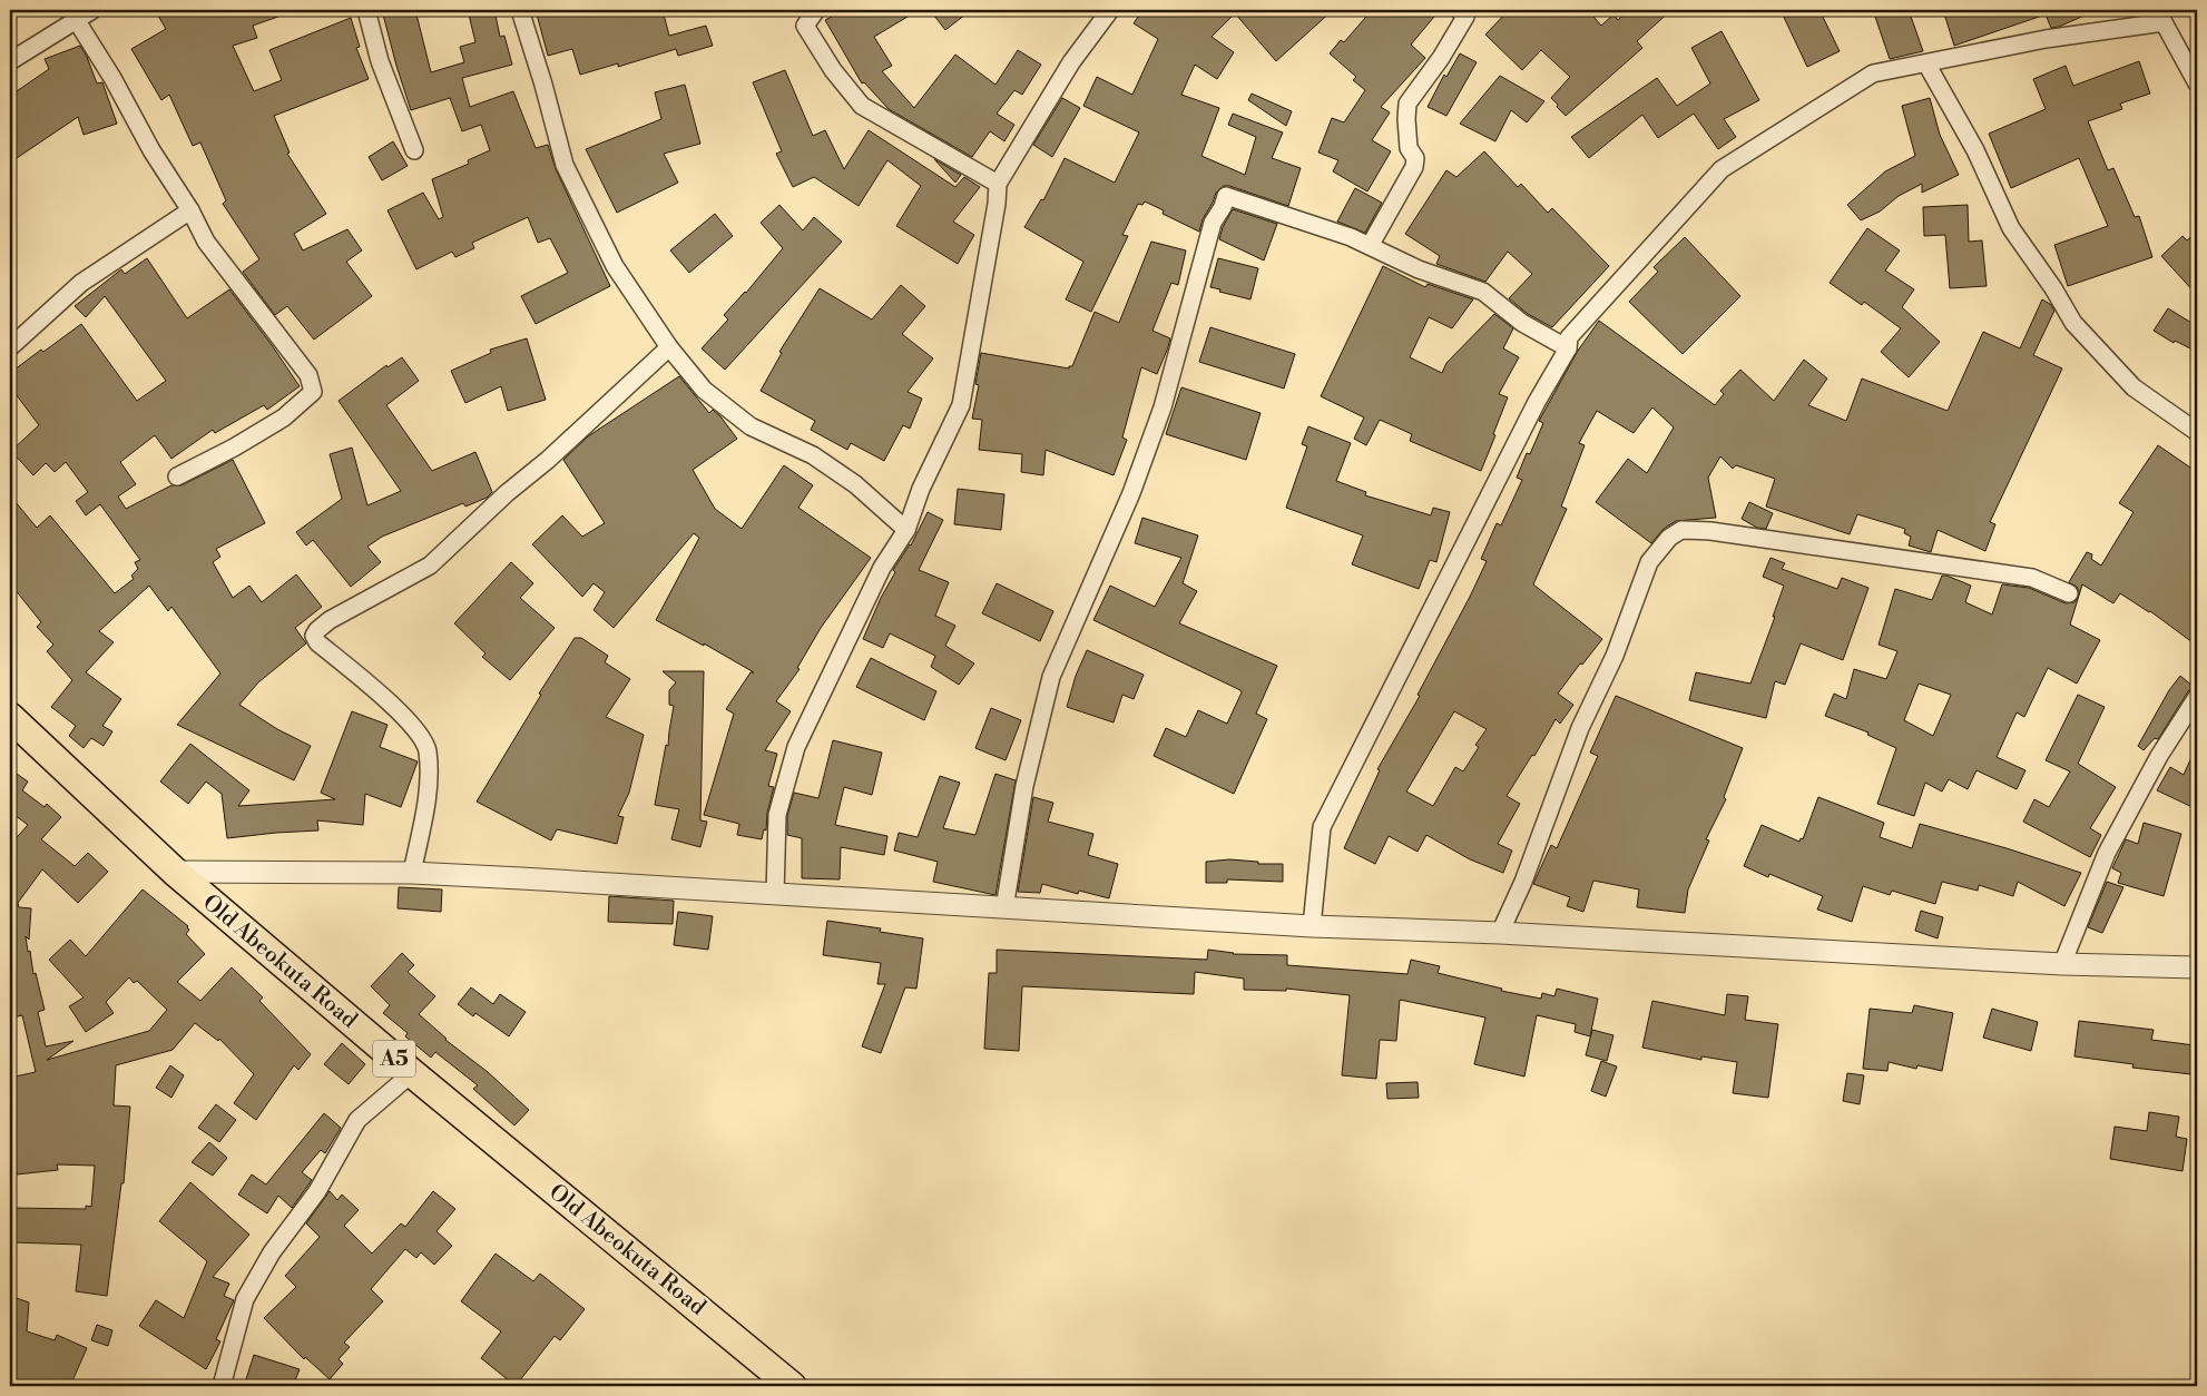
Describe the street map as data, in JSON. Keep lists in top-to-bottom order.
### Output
{
  "streets": {
    "highway": ["Old Abeokuta Road", "A5"]
  }
}
